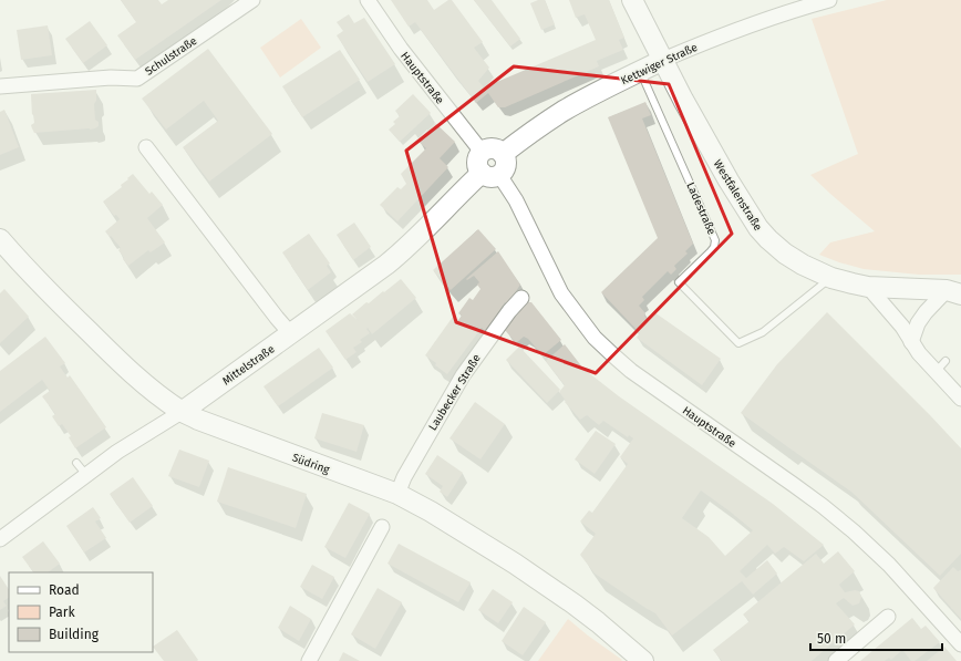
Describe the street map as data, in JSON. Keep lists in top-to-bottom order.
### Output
{
  "streets": {
    "street": [
      "Schulstraße",
      "Kettwiger Straße",
      "Hauptstraße",
      "Westfalenstraße",
      "Mittelstraße",
      "Laubecker Straße",
      "Südring"
    ],
    "lane": ["Ladestraße"]
  },
  "crossings": [
    ["Kettwiger Straße", "Hauptstraße"],
    ["Kettwiger Straße", "Westfalenstraße"],
    ["Kettwiger Straße", "Ladestraße"],
    ["Kettwiger Straße", "Mittelstraße"],
    ["Hauptstraße", "Mittelstraße"],
    ["Westfalenstraße", "Ladestraße"],
    ["Mittelstraße", "Südring"],
    ["Laubecker Straße", "Südring"]
  ],
  "legend": ["Road", "Park", "Building"],
  "scale_bar": "50 m"
}
